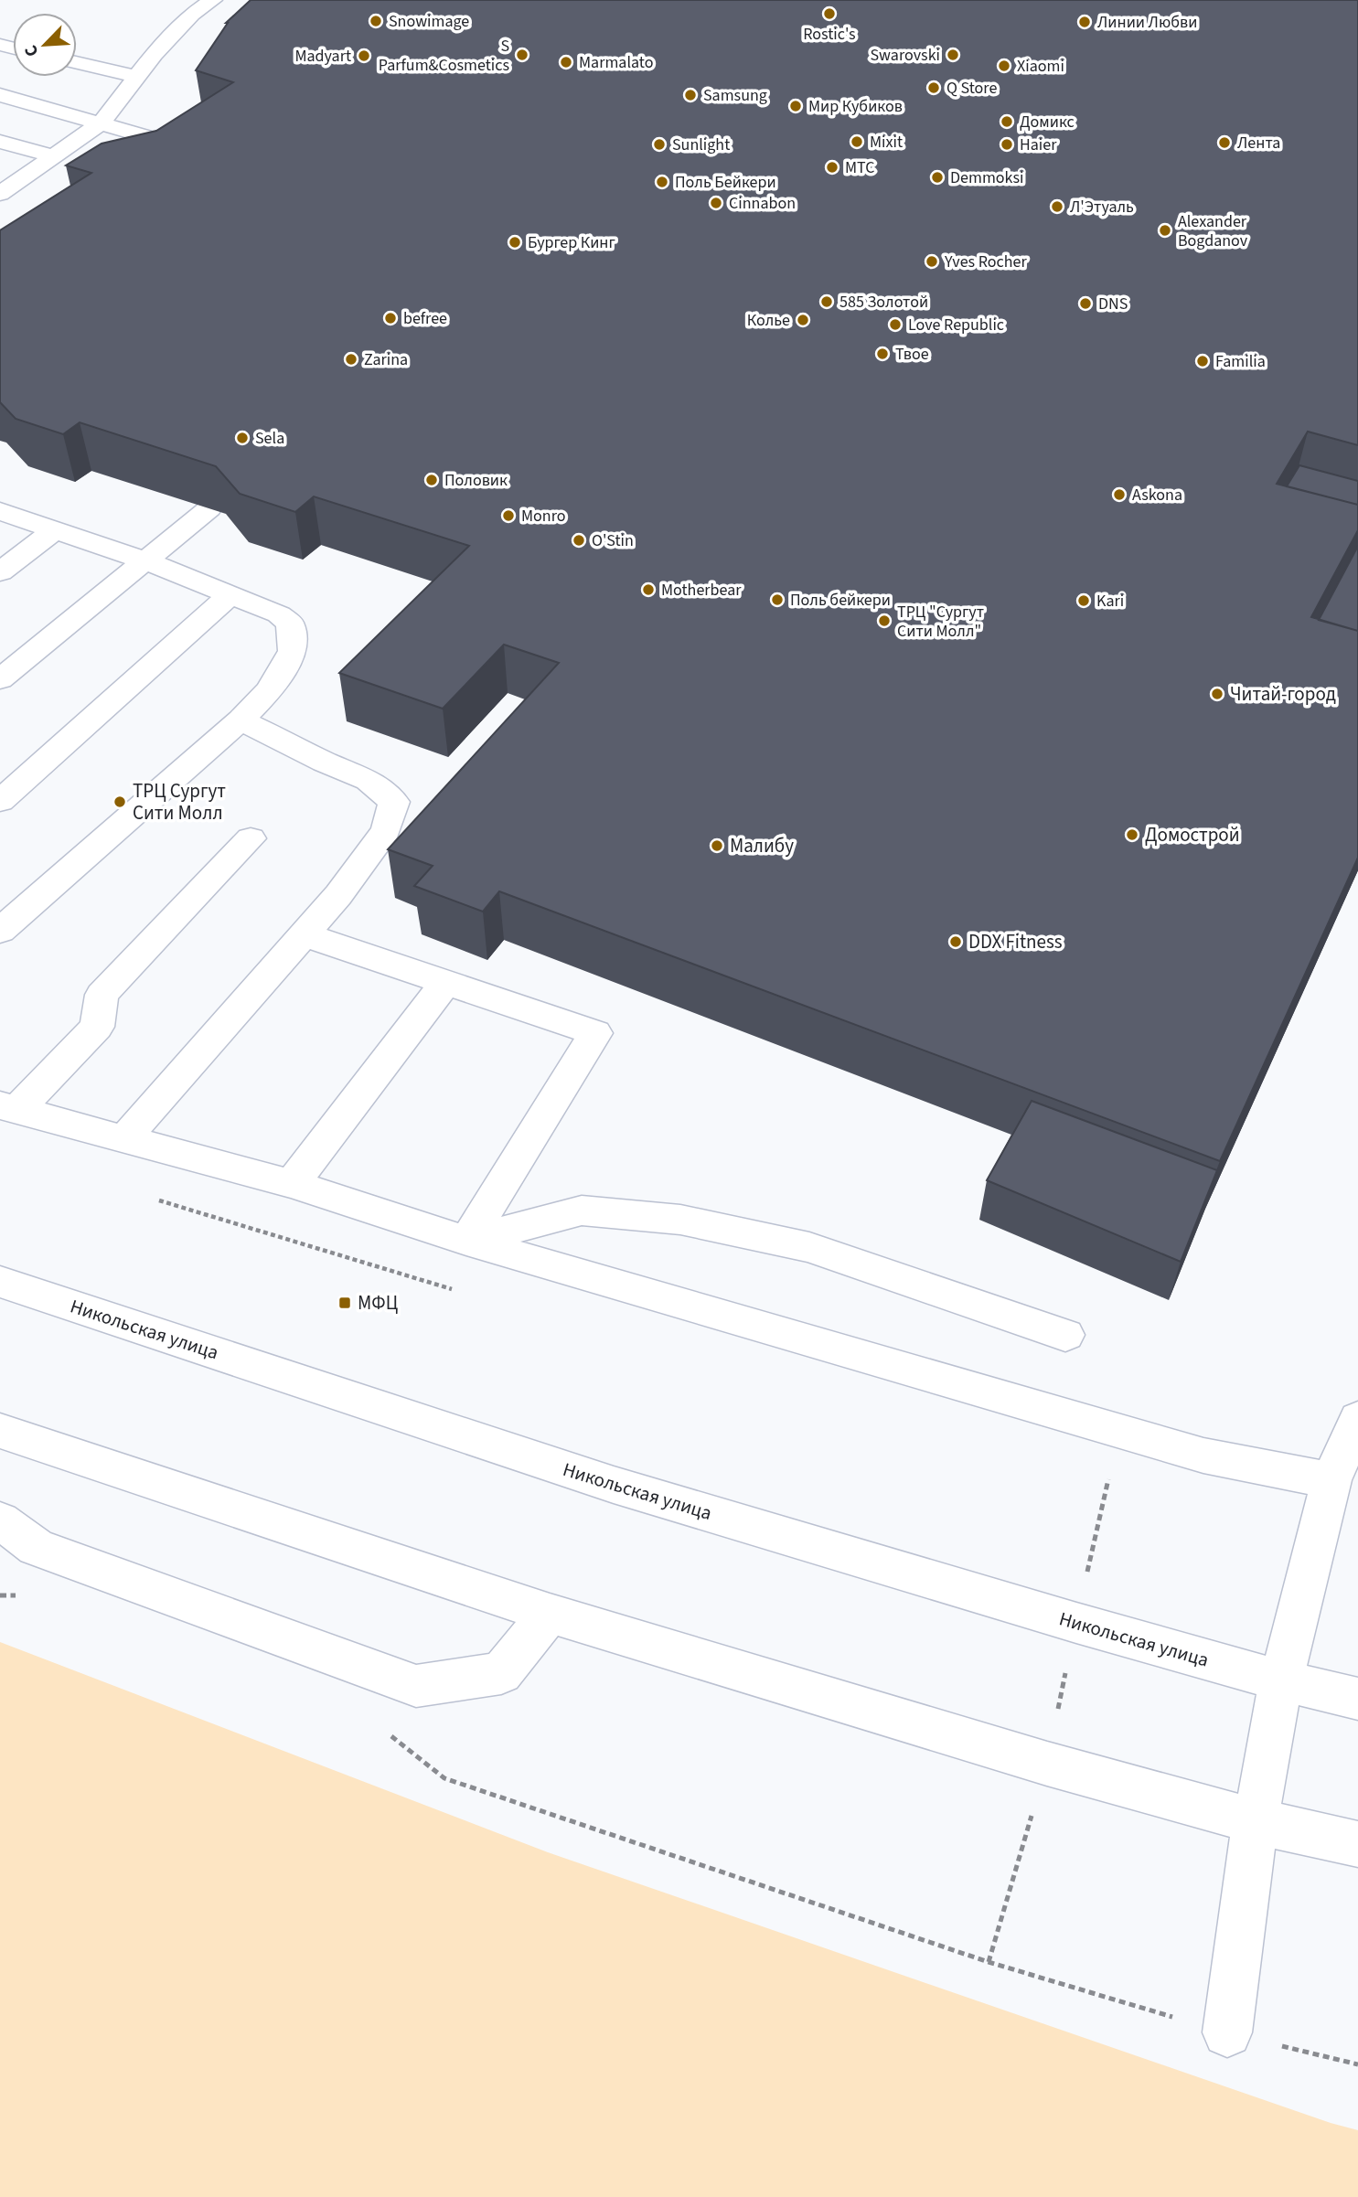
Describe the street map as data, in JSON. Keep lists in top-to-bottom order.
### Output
{
  "streets": {
    "street": ["Никольская улица"]
  },
  "places": {
    "other": [
      "Rostic's",
      "Snowimage",
      "Линии Любви",
      "S Parfum&Cosmetics",
      "Swarovski",
      "Madyart",
      "Marmalato",
      "Xiaomi",
      "Q Store",
      "Samsung",
      "Мир Кубиков",
      "Домикс",
      "Mixit",
      "Лента",
      "Sunlight",
      "Haier",
      "МТС",
      "Demmoksi",
      "Поль Бейкери",
      "Cinnabon",
      "Л'Этуаль",
      "Alexander Bogdanov",
      "Бургер Кинг",
      "Yves Rocher",
      "585 Золотой",
      "DNS",
      "befree",
      "Колье",
      "Love Republic",
      "Твое",
      "Zarina",
      "Familia",
      "Sela",
      "Половик",
      "Askona",
      "Monro",
      "O'Stin",
      "Motherbear",
      "Поль бейкери",
      "Kari",
      "ТРЦ \"Сургут Сити Молл\"",
      "Читай-город",
      "ТРЦ Сургут Сити Молл",
      "Домострой",
      "Малибу",
      "DDX Fitness"
    ],
    "transit": ["МФЦ"]
  },
  "north": "bottom left"
}
